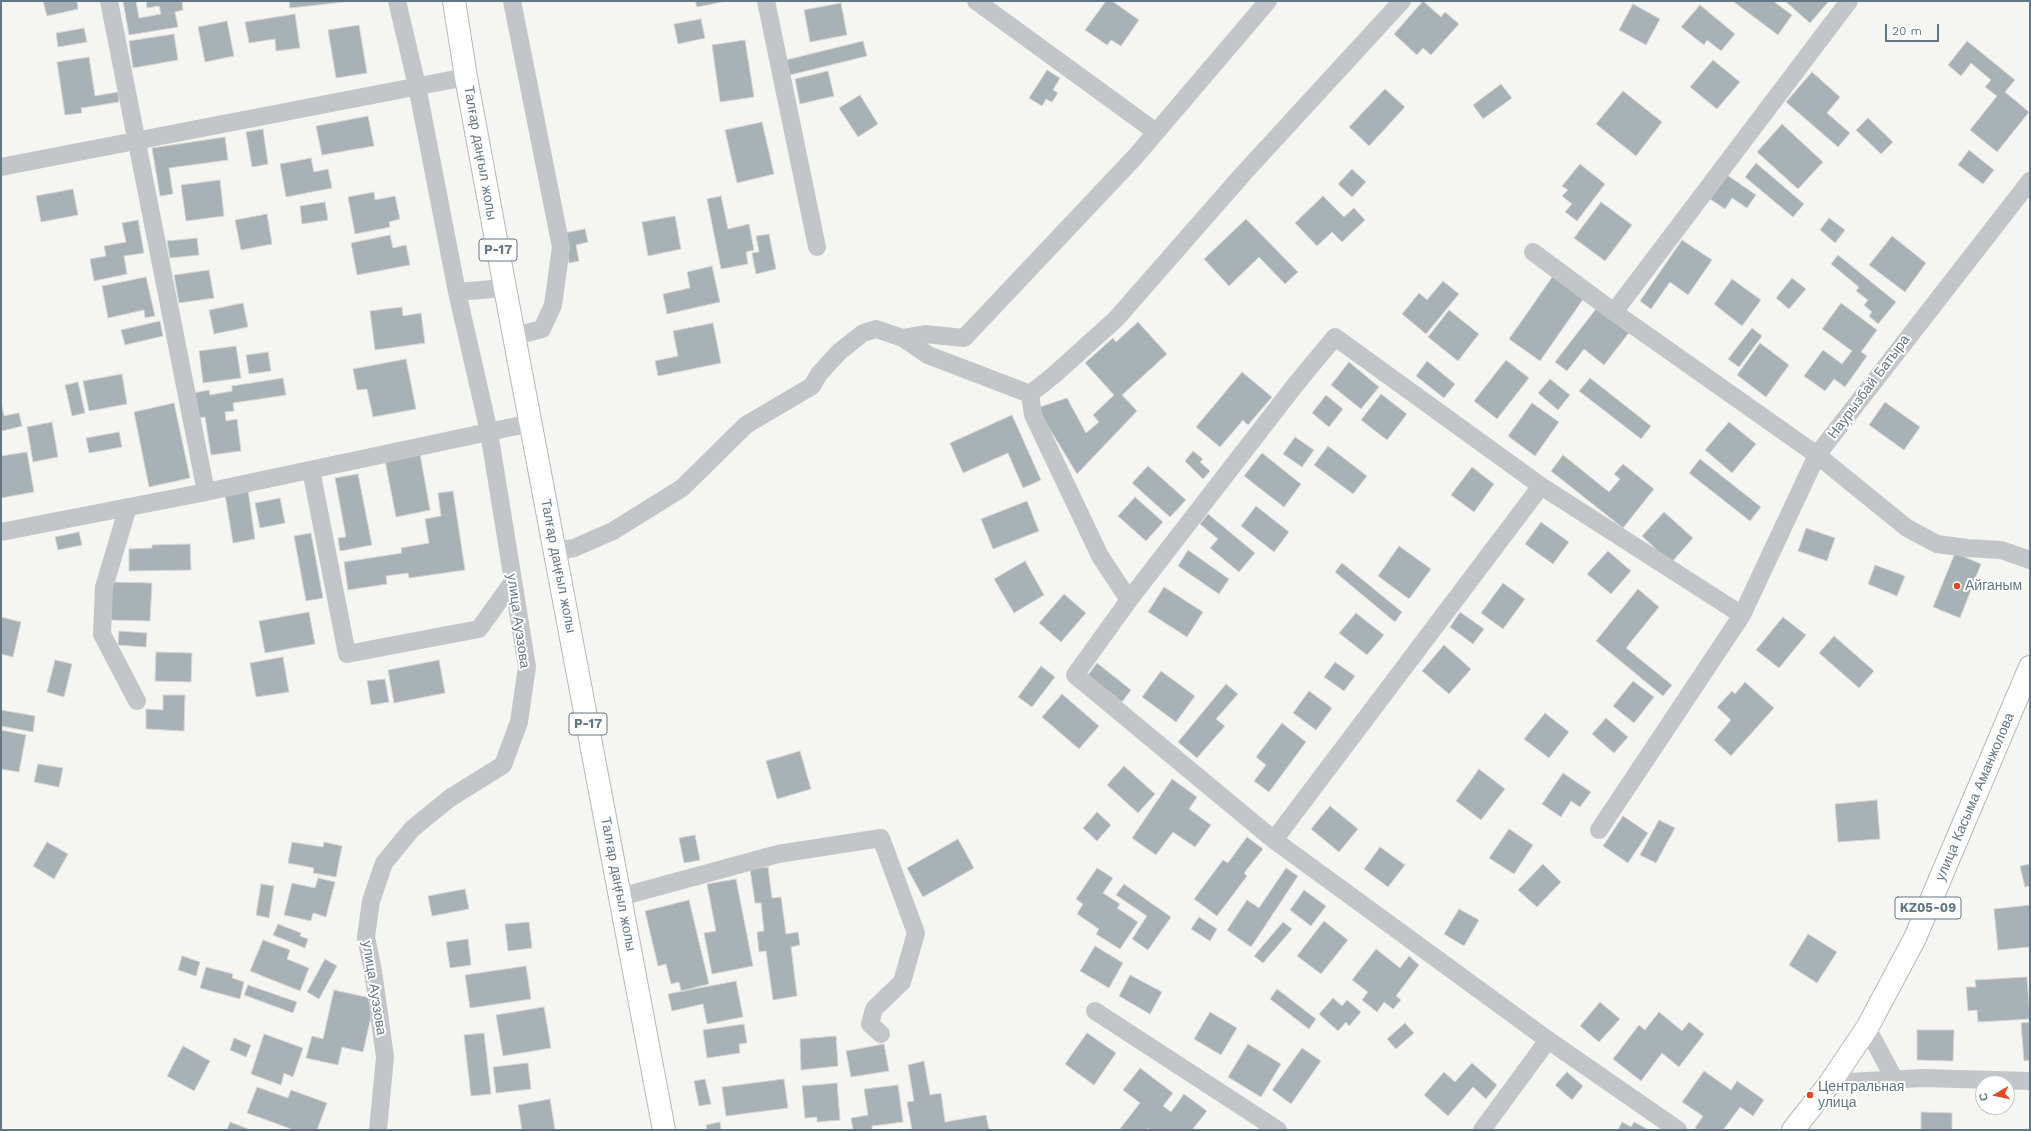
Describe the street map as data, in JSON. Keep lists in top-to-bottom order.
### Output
{
  "streets": {
    "main road": [
      "Талғар даңғыл жолы",
      "P-17",
      "улица Касыма Аманжолова",
      "KZ05-09"
    ],
    "street": ["Наурызбай Батыра", "улица Ауэзова"]
  },
  "places": ["Айганым", "Центральная улица"],
  "scale_bar": "20 m",
  "north": "left"
}
